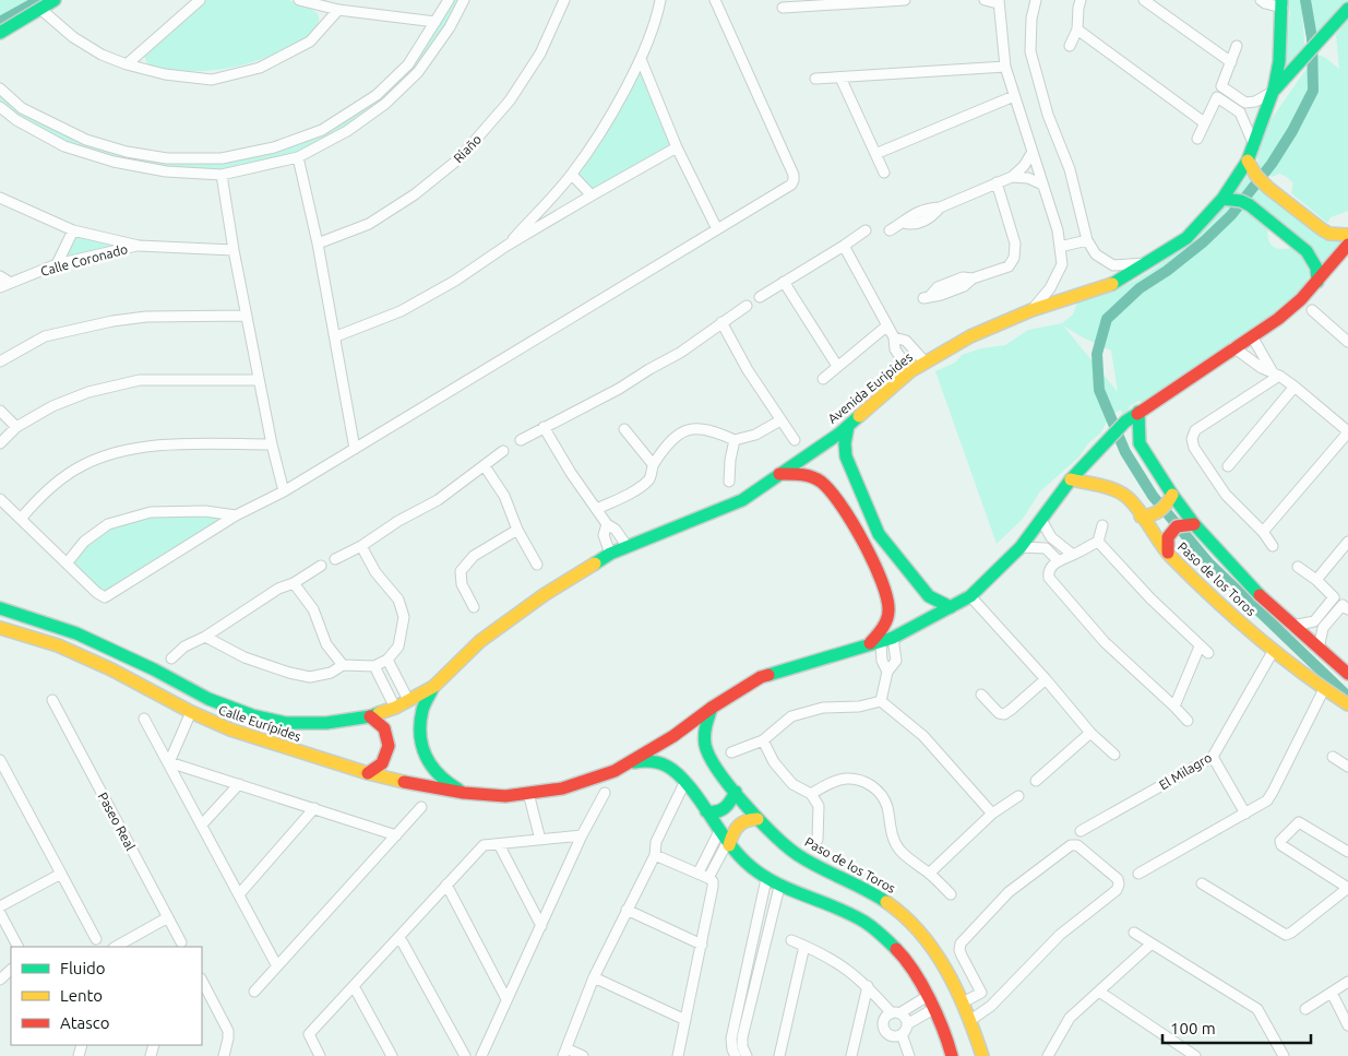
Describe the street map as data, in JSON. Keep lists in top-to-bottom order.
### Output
{
  "streets": {
    "street": [
      "Riaño",
      "Calle Coronado",
      "Avenida Euripides",
      "Paso de los Toros",
      "Calle Eurípides",
      "El Milagro",
      "Paseo Real"
    ]
  },
  "crossings": [
    ["Avenida Euripides", "Calle Eurípides"],
    ["Paso de los Toros", "Calle Eurípides"],
    ["Paso de los Toros", "El Milagro"]
  ],
  "legend": ["Fluido", "Lento", "Atasco"],
  "scale_bar": "100 m"
}
